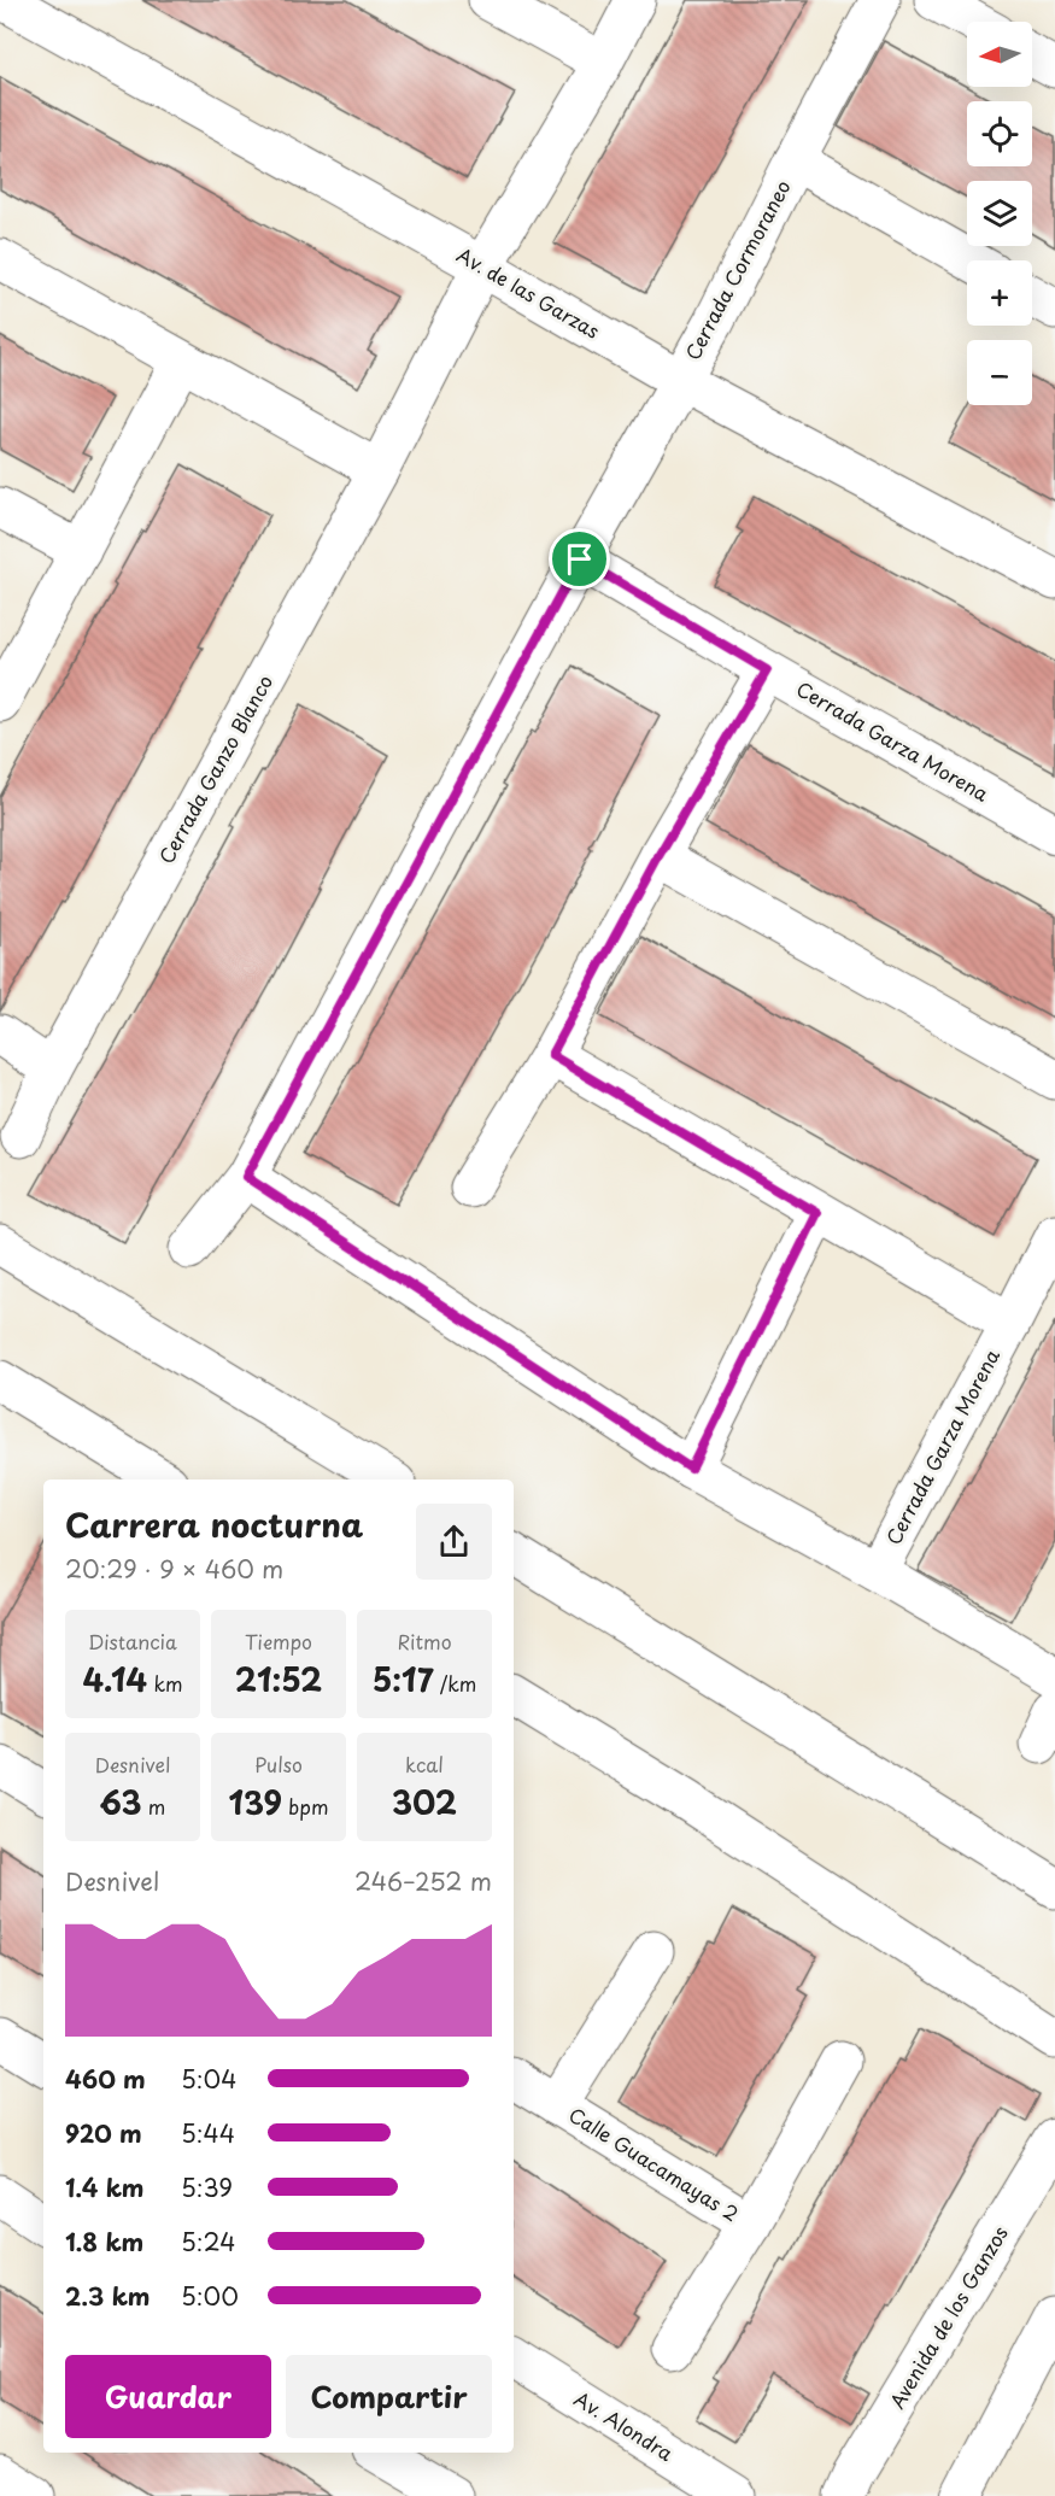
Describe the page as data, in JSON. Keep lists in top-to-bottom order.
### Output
{
  "streets": {
    "street": [
      "Cerrada Cormoraneo",
      "Av. de las Garzas",
      "Cerrada Garza Morena",
      "Cerrada Ganzo Blanco",
      "Calle Guacamayas 2",
      "Avenida de los Ganzos",
      "Av. Alondra"
    ]
  },
  "crossings": [
    ["Cerrada Cormoraneo", "Av. de las Garzas"],
    ["Av. de las Garzas", "Cerrada Ganzo Blanco"]
  ],
  "north": "left",
  "page": {
    "map_buttons": ["+", "−"],
    "heading": ["Carrera nocturna", "20:29 · 9 × 460 m"],
    "stats": [
      ["Distancia", "4.14 km"],
      ["Tiempo", "21:52"],
      ["Ritmo", "5:17 /km"],
      ["Desnivel", "63 m"],
      ["Pulso", "139 bpm"],
      ["kcal", "302"]
    ],
    "chart": ["Desnivel", "246–252 m"],
    "list": [
      {
        "name": "460 m",
        "note": "5:04"
      },
      {
        "name": "920 m",
        "note": "5:44"
      },
      {
        "name": "1.4 km",
        "note": "5:39"
      },
      {
        "name": "1.8 km",
        "note": "5:24"
      },
      {
        "name": "2.3 km",
        "note": "5:00"
      }
    ],
    "buttons": ["Guardar", "Compartir"]
  }
}
